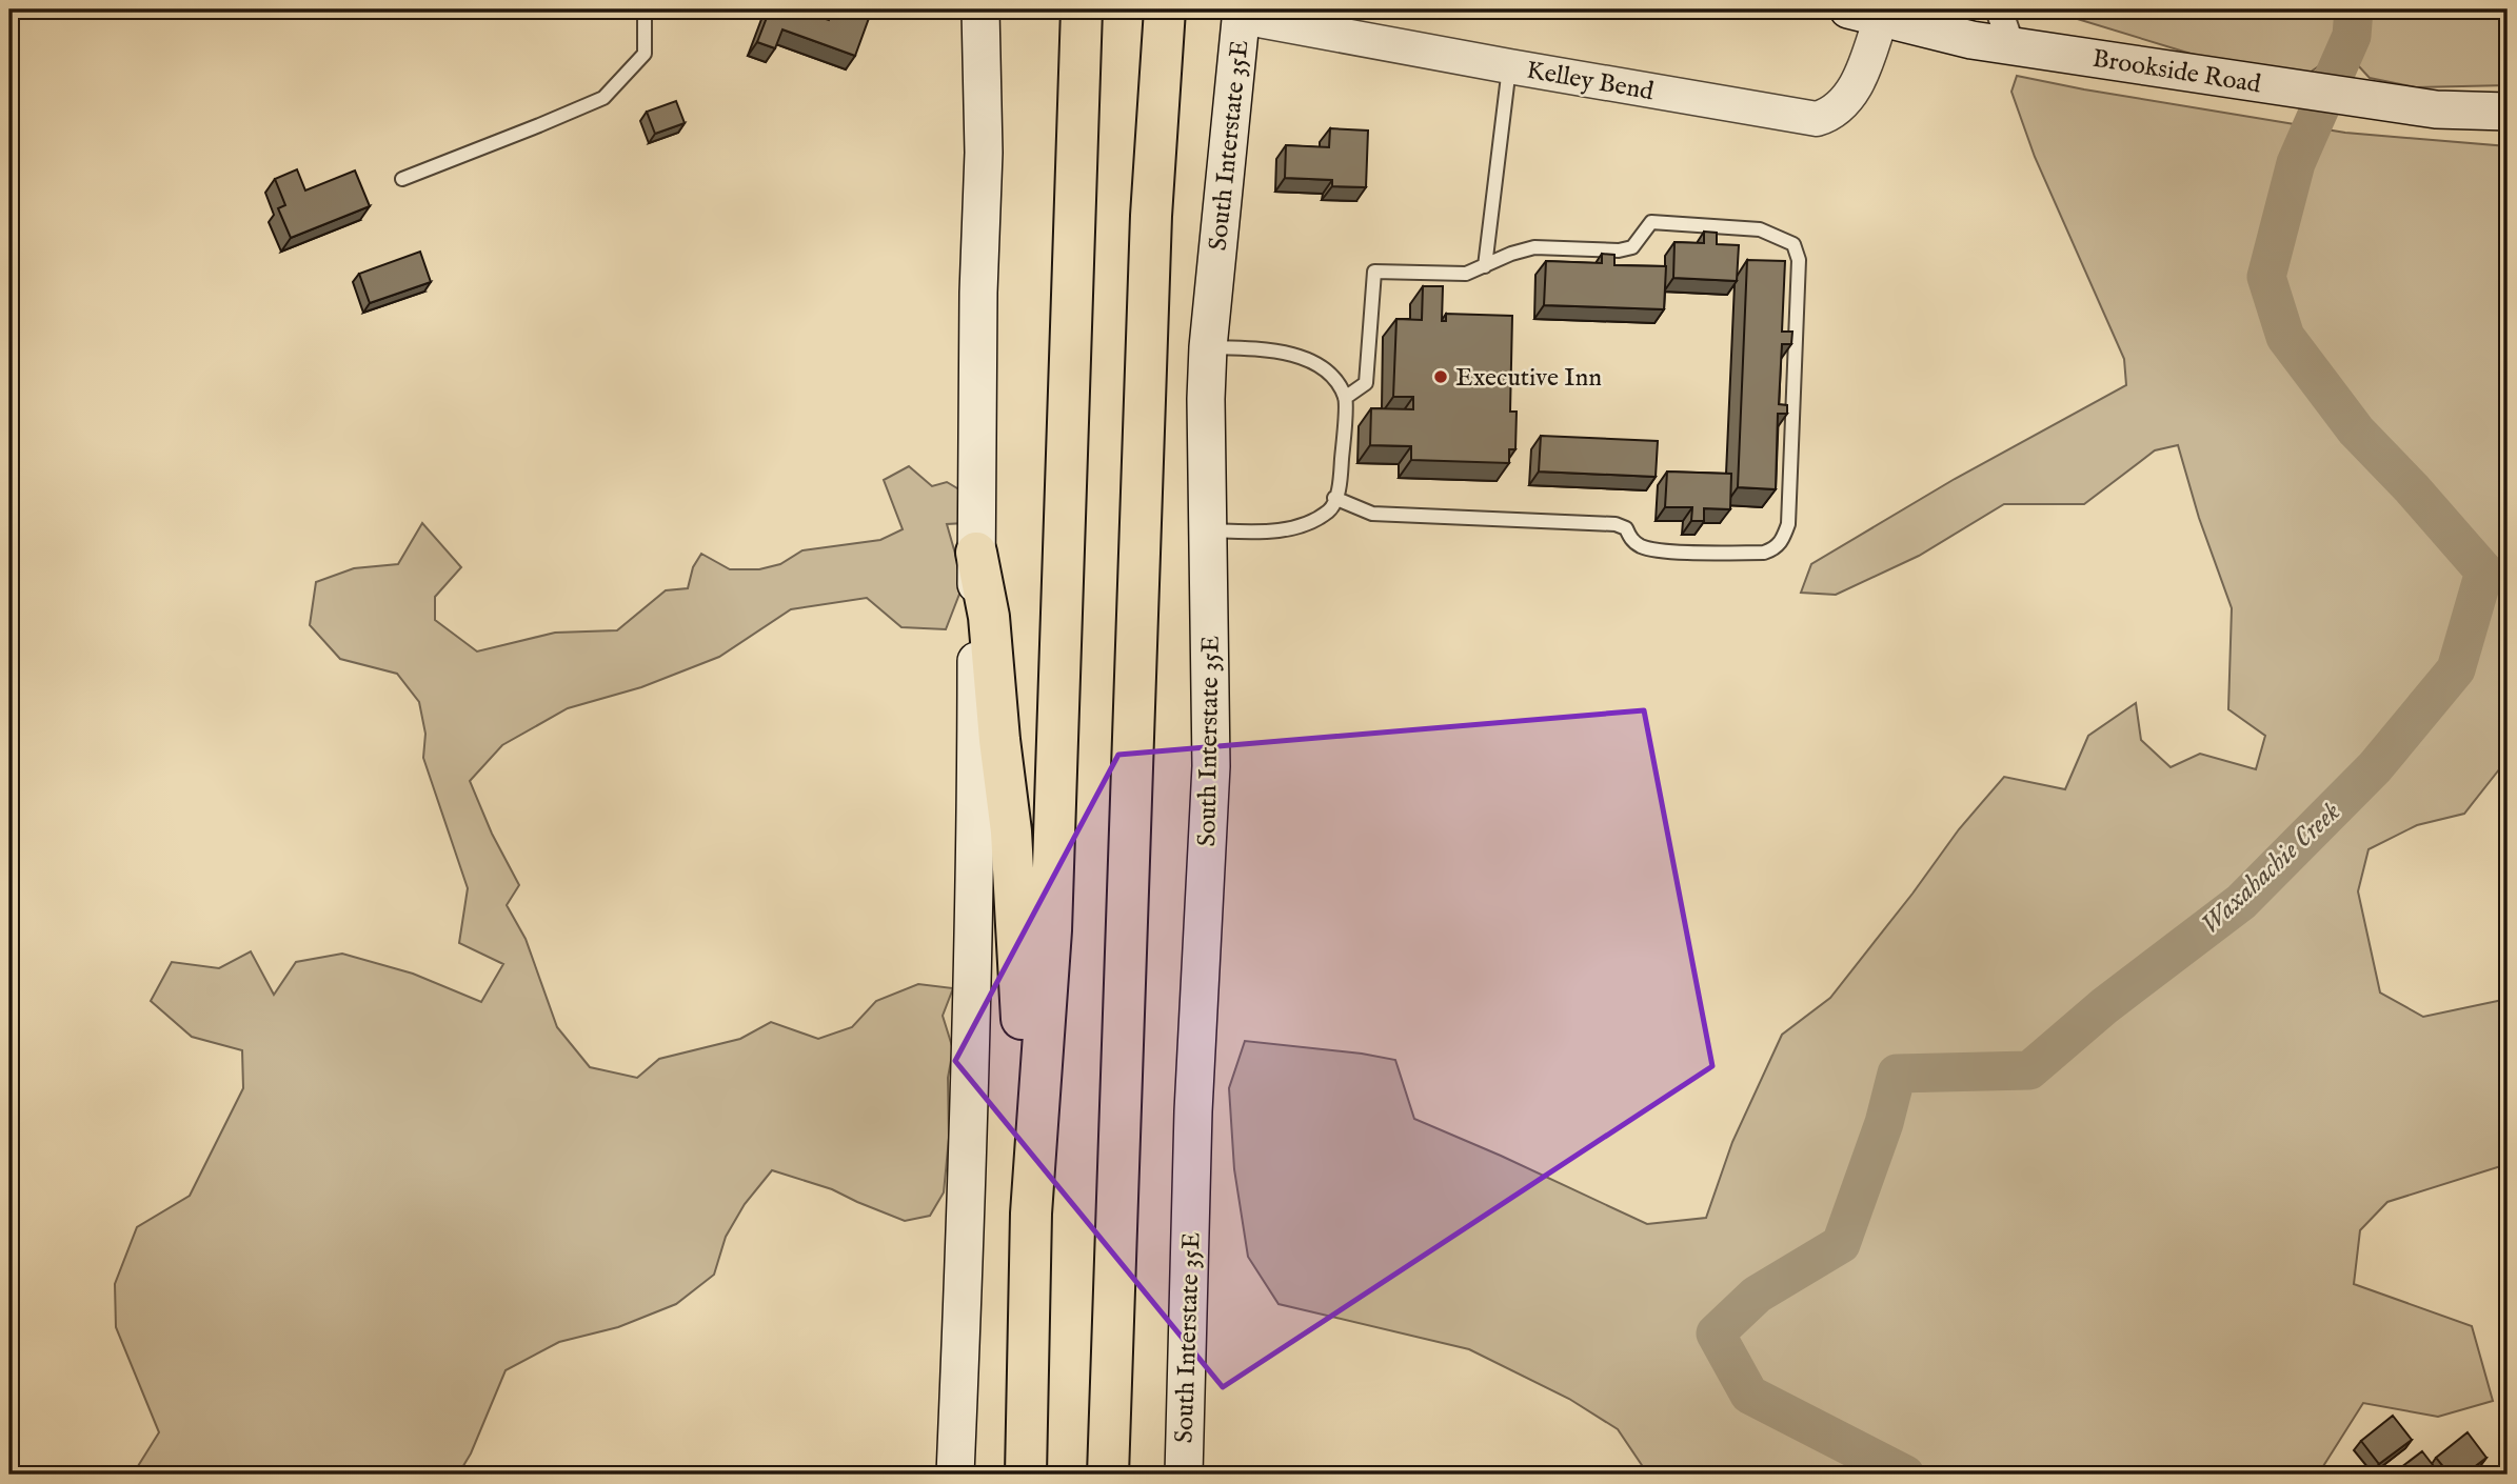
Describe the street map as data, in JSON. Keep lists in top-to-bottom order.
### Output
{
  "streets": {
    "main road": ["Brookside Road", "South Interstate 35E"],
    "street": ["Kelley Bend"]
  },
  "crossings": [
    ["Brookside Road", "Kelley Bend"],
    ["Kelley Bend", "South Interstate 35E"]
  ],
  "water": ["Waxahachie Creek"],
  "places": ["Executive Inn"]
}
